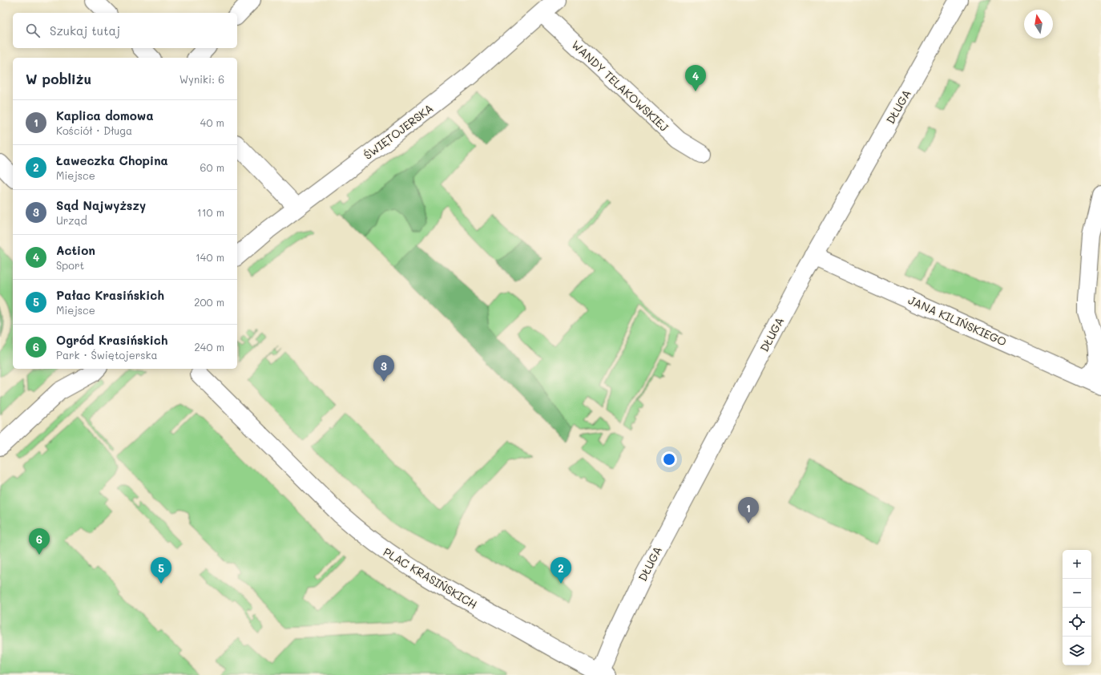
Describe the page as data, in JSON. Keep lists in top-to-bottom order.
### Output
{
  "streets": {
    "street": [
      "WANDY TELAKOWSKIEJ",
      "DŁUGA",
      "ŚWIĘTOJERSKA",
      "JANA KILIŃSKIEGO",
      "PLAC KRASIŃSKICH"
    ]
  },
  "crossings": [
    ["WANDY TELAKOWSKIEJ", "ŚWIĘTOJERSKA"],
    ["DŁUGA", "JANA KILIŃSKIEGO"],
    ["DŁUGA", "PLAC KRASIŃSKICH"]
  ],
  "north": "top",
  "page": {
    "search": "Szukaj tutaj",
    "heading": ["W pobliżu", "Wyniki: 6"],
    "pins": [
      "4",
      "3",
      "1",
      "6",
      "2",
      "5"
    ],
    "list": [
      {
        "mark": "1",
        "name": "Kaplica domowa",
        "note": "Kościół · Długa",
        "value": "40 m"
      },
      {
        "mark": "2",
        "name": "Ławeczka Chopina",
        "note": "Miejsce",
        "value": "60 m"
      },
      {
        "mark": "3",
        "name": "Sąd Najwyższy",
        "note": "Urząd",
        "value": "110 m"
      },
      {
        "mark": "4",
        "name": "Action",
        "note": "Sport",
        "value": "140 m"
      },
      {
        "mark": "5",
        "name": "Pałac Krasińskich",
        "note": "Miejsce",
        "value": "200 m"
      },
      {
        "mark": "6",
        "name": "Ogród Krasińskich",
        "note": "Park · Świętojerska",
        "value": "240 m"
      }
    ],
    "map_buttons": ["+", "−"]
  }
}
